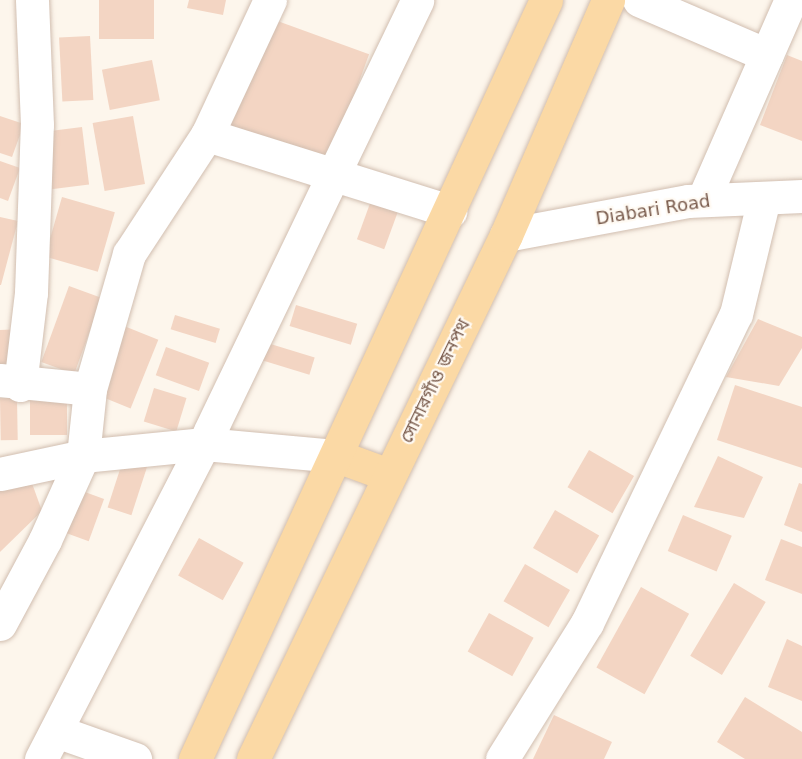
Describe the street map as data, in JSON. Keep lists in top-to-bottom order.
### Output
{
  "streets": {
    "main road": ["সোনারগাঁও জনপথ"],
    "street": ["Diabari Road"]
  },
  "crossings": [
    ["Diabari Road", "সোনারগাঁও জনপথ"]
  ]
}
